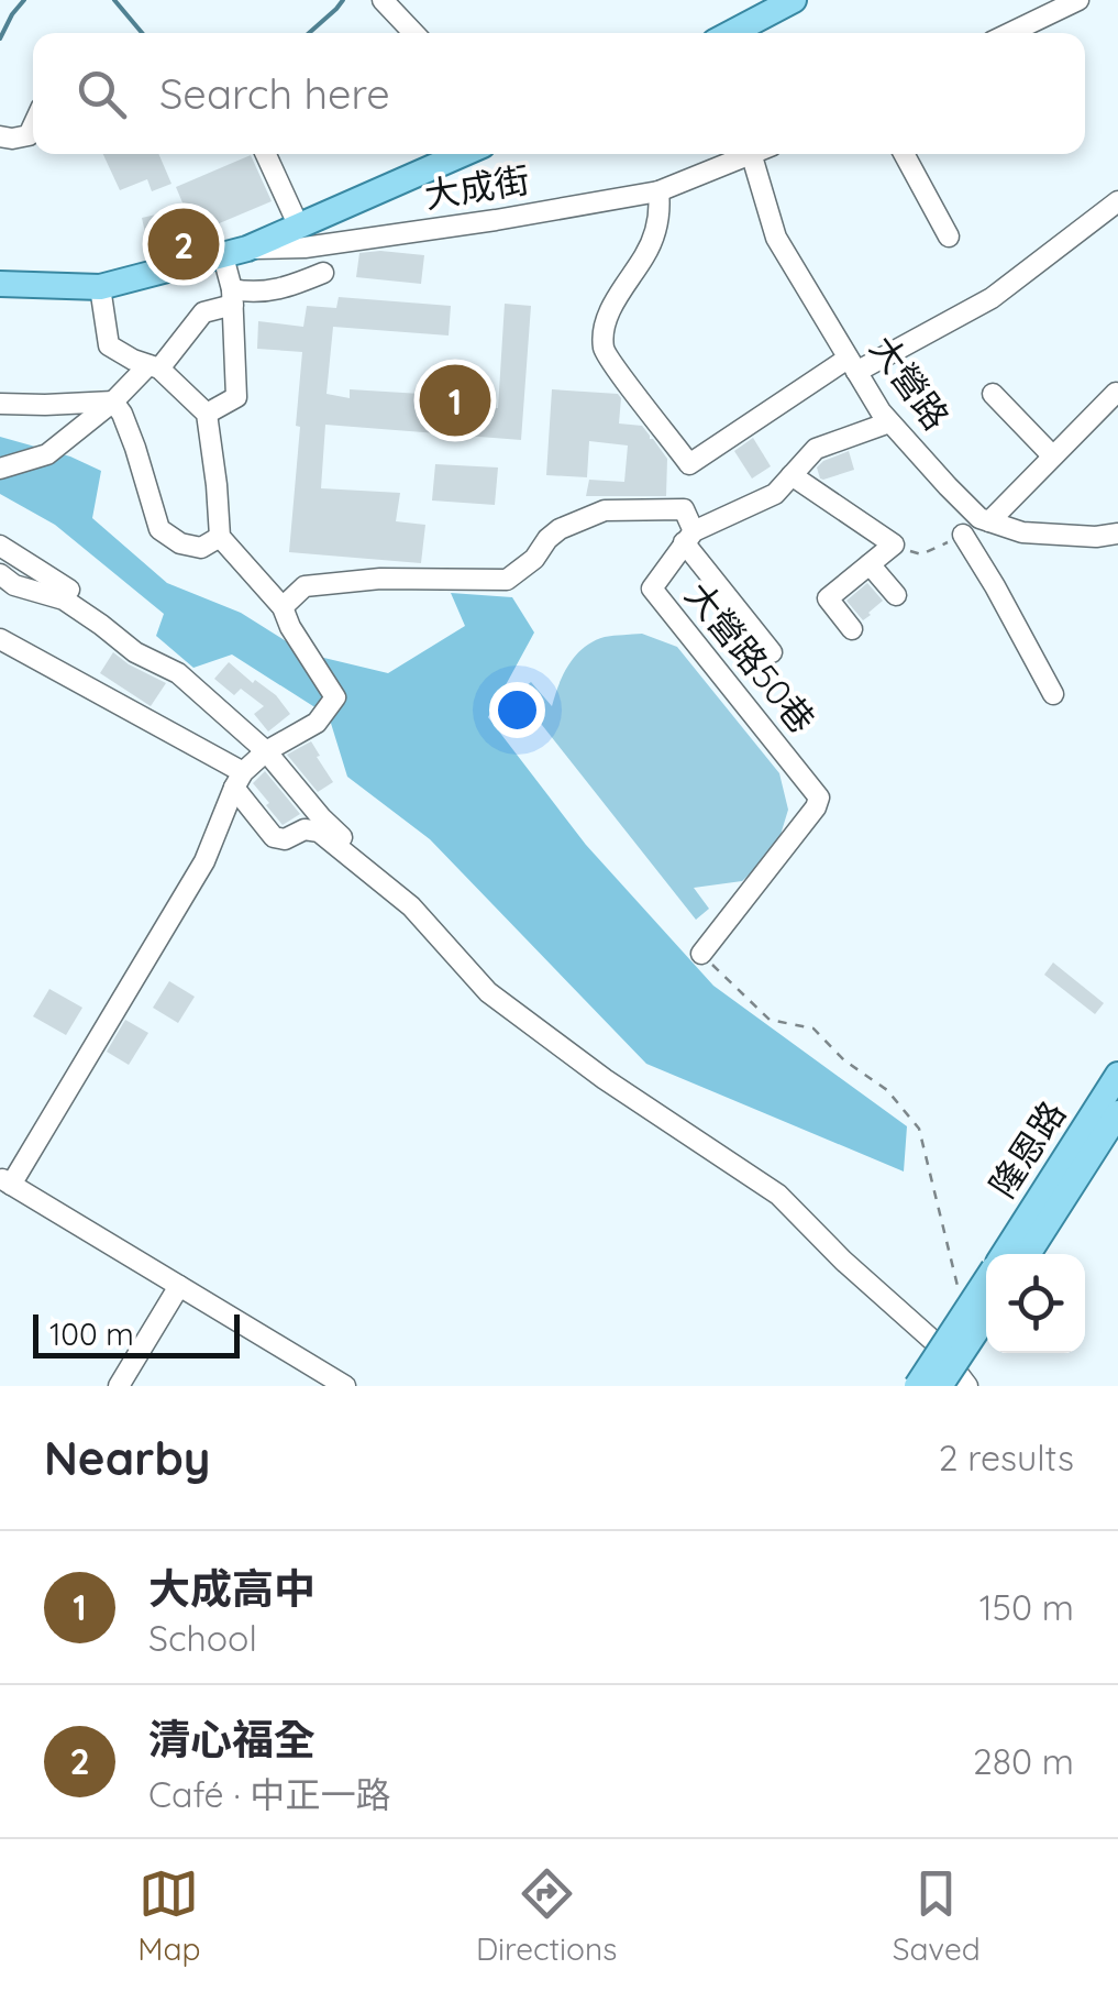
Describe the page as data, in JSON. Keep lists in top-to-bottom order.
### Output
{
  "streets": {
    "main road": ["隆恩路"],
    "street": ["大成街", "大營路", "大營路50巷"]
  },
  "crossings": [
    ["大營路", "大營路50巷"]
  ],
  "scale_bar": "100 m",
  "page": {
    "search": "Search here",
    "pins": ["2", "1"],
    "scale": "100 m",
    "heading": ["Nearby", "2 results"],
    "list": [
      {
        "mark": "1",
        "name": "大成高中",
        "note": "School",
        "value": "150 m"
      },
      {
        "mark": "2",
        "name": "清心福全",
        "note": "Café · 中正一路",
        "value": "280 m"
      }
    ],
    "nav": ["Map", "Directions", "Saved"]
  }
}
